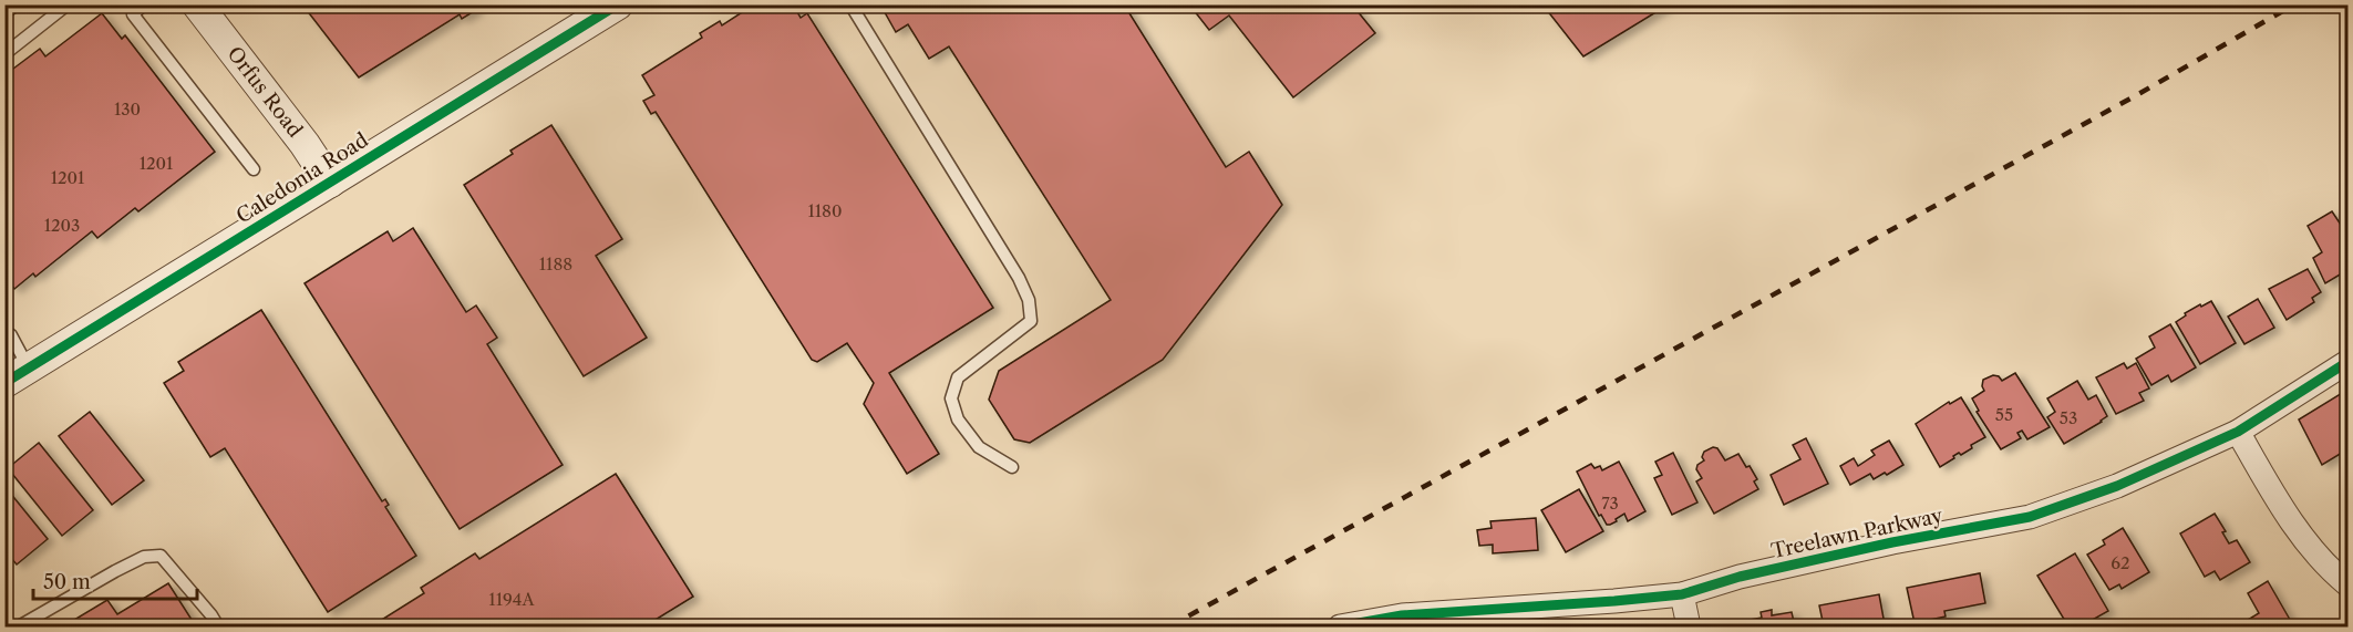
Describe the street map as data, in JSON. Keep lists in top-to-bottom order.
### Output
{
  "streets": {
    "street": ["Orfus Road", "Caledonia Road", "Treelawn Parkway"]
  },
  "crossings": [
    ["Orfus Road", "Caledonia Road"]
  ],
  "house_numbers": [
    "130",
    "1201",
    "1201",
    "1180",
    "1203",
    "1188",
    "55",
    "53",
    "73",
    "62",
    "1194A"
  ],
  "scale_bar": "50 m"
}
